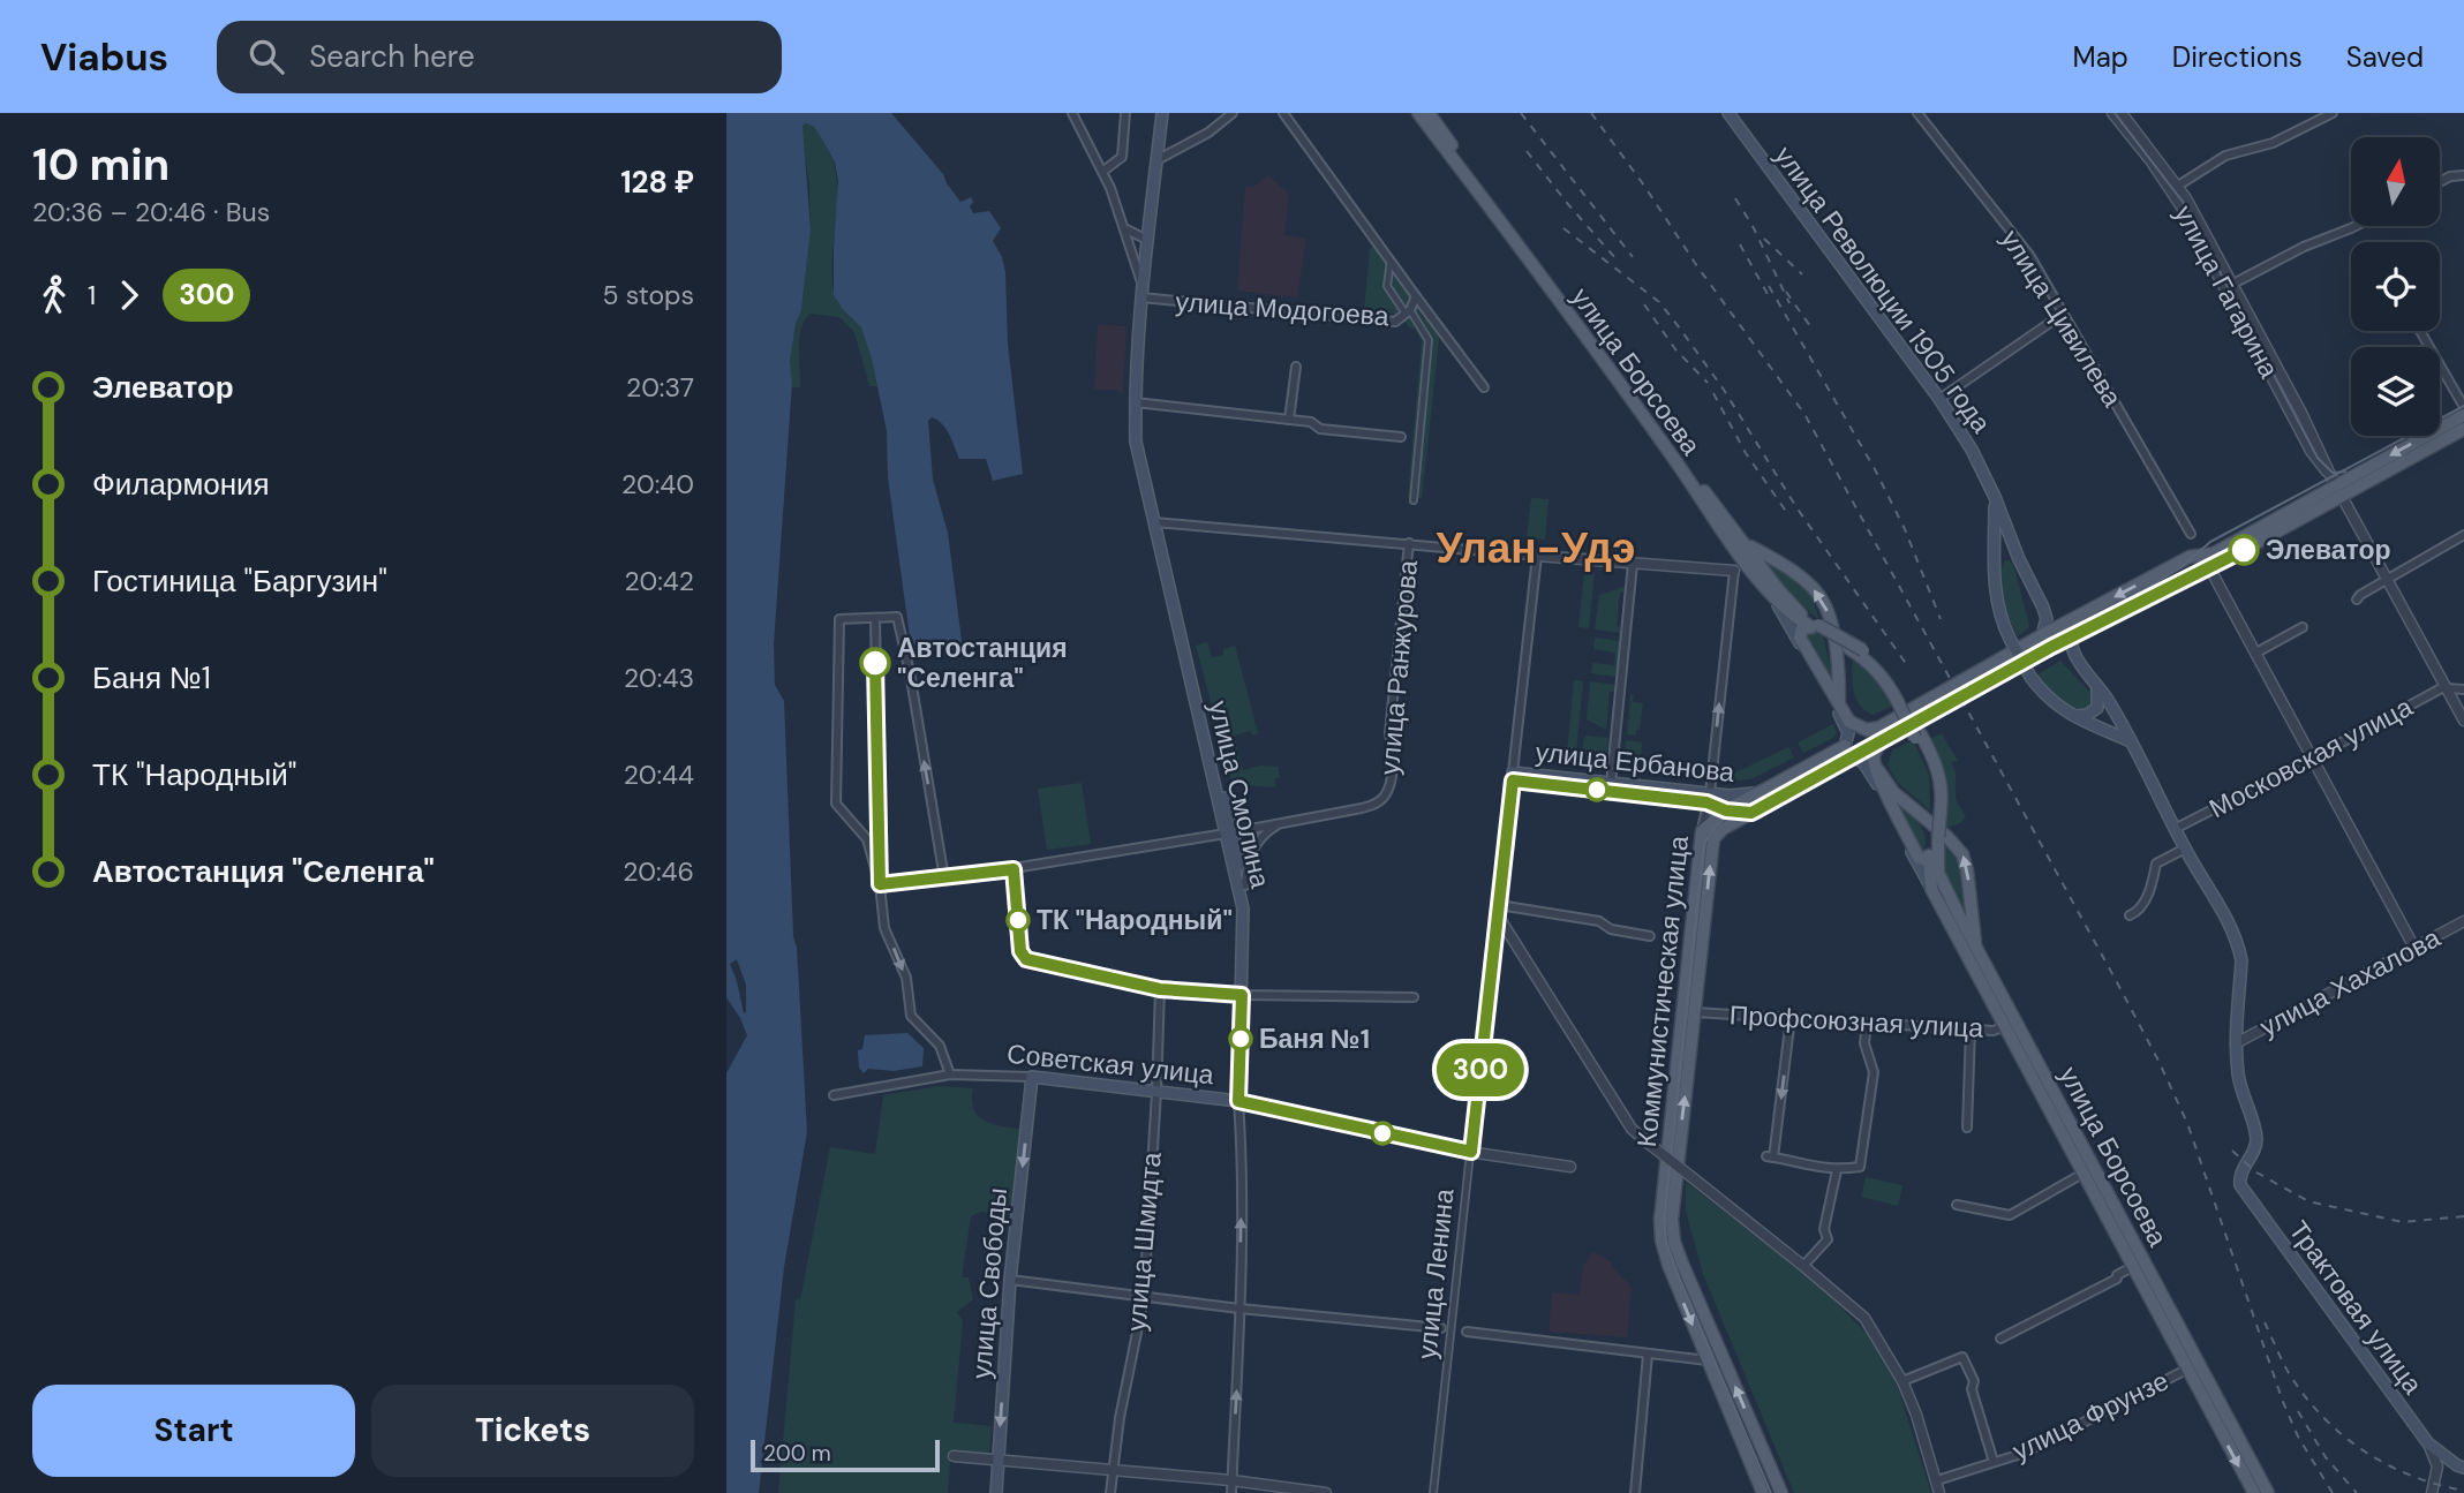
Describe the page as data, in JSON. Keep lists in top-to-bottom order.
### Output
{
  "streets": {
    "main road": [
      "улица Революции 1905 года",
      "улица Борсоева",
      "улица Ербанова",
      "улица Смолина",
      "Коммунистическая улица",
      "Советская улица",
      "улица Свободы",
      "Трактовая улица"
    ],
    "street": [
      "улица Гагарина",
      "улица Модогоева",
      "улица Цивилева",
      "улица Ранжурова",
      "Московская улица",
      "улица Хахалова",
      "Профсоюзная улица",
      "улица Шмидта",
      "улица Ленина",
      "улица Фрунзе"
    ]
  },
  "crossings": [
    ["улица Гагарина", "Московская улица"],
    ["улица Гагарина", "улица Ербанова"],
    ["улица Модогоева", "улица Смолина"],
    ["улица Борсоева", "улица Ербанова"],
    ["улица Борсоева", "Профсоюзная улица"],
    ["улица Борсоева", "улица Фрунзе"],
    ["улица Ербанова", "Коммунистическая улица"],
    ["улица Смолина", "Советская улица"],
    ["улица Хахалова", "Трактовая улица"],
    ["Коммунистическая улица", "Профсоюзная улица"],
    ["Советская улица", "улица Шмидта"],
    ["Советская улица", "улица Ленина"],
    ["Советская улица", "улица Свободы"]
  ],
  "one_way": ["Коммунистическая улица", "улица Свободы"],
  "districts": ["Улан-Удэ"],
  "places": [
    "Элеватор",
    "Автостанция \"Селенга\"",
    "ТК \"Народный\"",
    "Баня №1"
  ],
  "lines": ["bus line 300"],
  "scale_bar": "200 m",
  "north": "top",
  "page": {
    "header": "Viabus",
    "search": "Search here",
    "nav": ["Map", "Directions", "Saved"],
    "heading": ["10 min", "20:36 – 20:46 · Bus", "128 ₽"],
    "on_map": "300",
    "legs": ["1", "300", "5 stops"],
    "list": [
      {
        "name": "Элеватор",
        "value": "20:37"
      },
      {
        "name": "Филармония",
        "value": "20:40"
      },
      {
        "name": "Гостиница \"Баргузин\"",
        "value": "20:42"
      },
      {
        "name": "Баня №1",
        "value": "20:43"
      },
      {
        "name": "ТК \"Народный\"",
        "value": "20:44"
      },
      {
        "name": "Автостанция \"Селенга\"",
        "value": "20:46"
      }
    ],
    "buttons": ["Start", "Tickets"],
    "scale": "200 m"
  }
}
